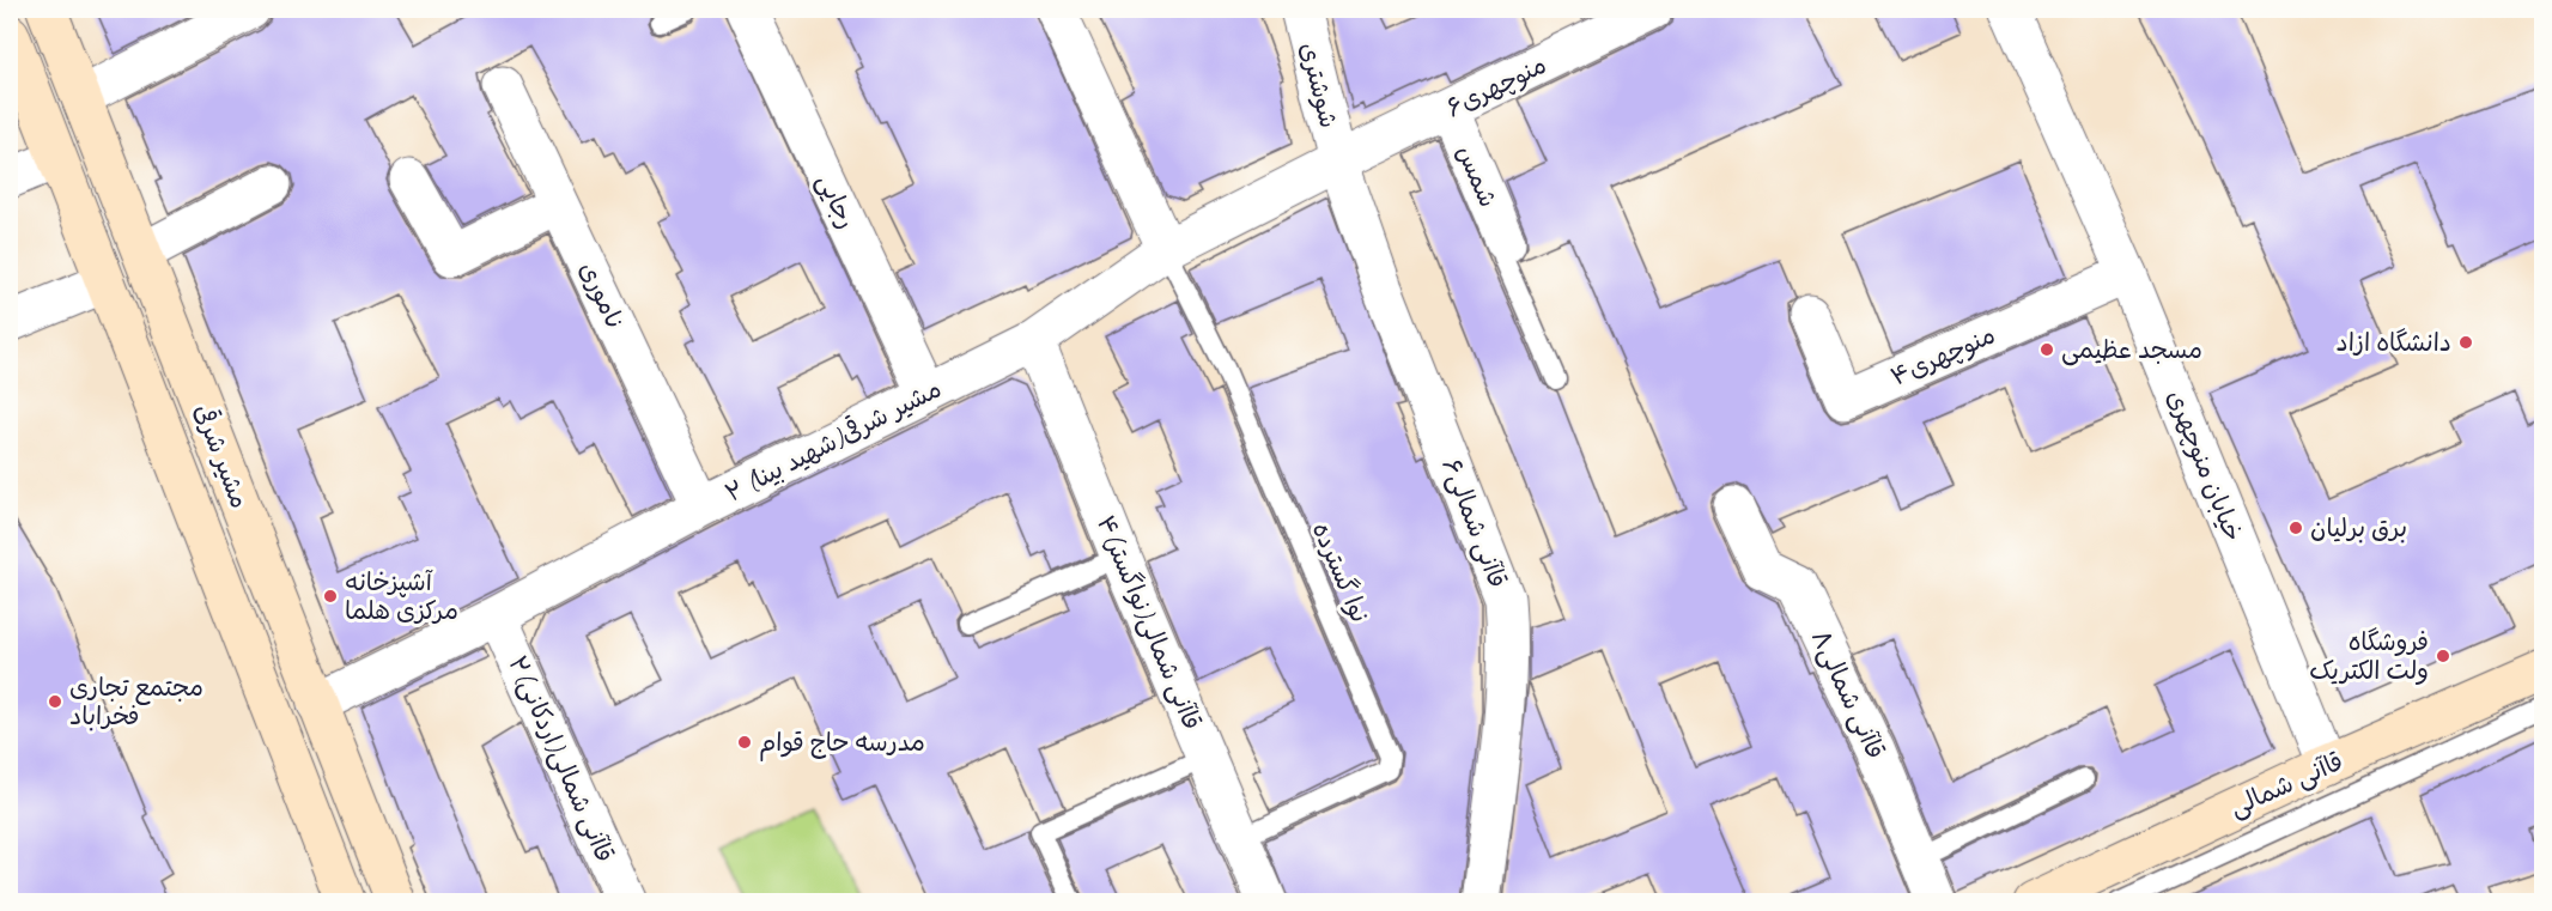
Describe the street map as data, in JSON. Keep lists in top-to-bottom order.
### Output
{
  "streets": {
    "main road": ["مشیر شرقی", "قاآنی شمالی"],
    "street": [
      "شوشتری",
      "منوچهری۶",
      "شمس",
      "رجایی",
      "ناموری",
      "منوچهری۴",
      "۲ مشیر شرقی(شهید بینا)",
      "خیابان منوچهری",
      "قاآنی شمالی۶",
      "۴قاآنی شمالی(نواگستر)",
      "قاآنی شمالی۸",
      "۲قاآنی شمالی(اردکانی)"
    ],
    "lane": ["نوا گسترده"]
  },
  "crossings": [
    ["شوشتری", "منوچهری۶"],
    ["شوشتری", "۲ مشیر شرقی(شهید بینا)"],
    ["شوشتری", "قاآنی شمالی۶"],
    ["منوچهری۶", "شمس"],
    ["منوچهری۶", "۲ مشیر شرقی(شهید بینا)"],
    ["منوچهری۶", "قاآنی شمالی۶"],
    ["رجایی", "۲ مشیر شرقی(شهید بینا)"],
    ["ناموری", "۲ مشیر شرقی(شهید بینا)"],
    ["منوچهری۴", "خیابان منوچهری"],
    ["۲ مشیر شرقی(شهید بینا)", "مشیر شرقی"],
    ["۲ مشیر شرقی(شهید بینا)", "قاآنی شمالی۶"],
    ["۲ مشیر شرقی(شهید بینا)", "نوا گسترده"],
    ["۲ مشیر شرقی(شهید بینا)", "۴قاآنی شمالی(نواگستر)"],
    ["۲ مشیر شرقی(شهید بینا)", "۲قاآنی شمالی(اردکانی)"],
    ["خیابان منوچهری", "قاآنی شمالی"],
    ["نوا گسترده", "۴قاآنی شمالی(نواگستر)"]
  ],
  "places": [
    "دانشگاه ازاد",
    "مسجد عظیمی",
    "برق برلیان",
    "آشپزخانه مرکزی هلما",
    "فروشگاه ولت الکتریک",
    "مجتمع تجاری فخراباد",
    "مدرسه حاج قوام"
  ]
}
